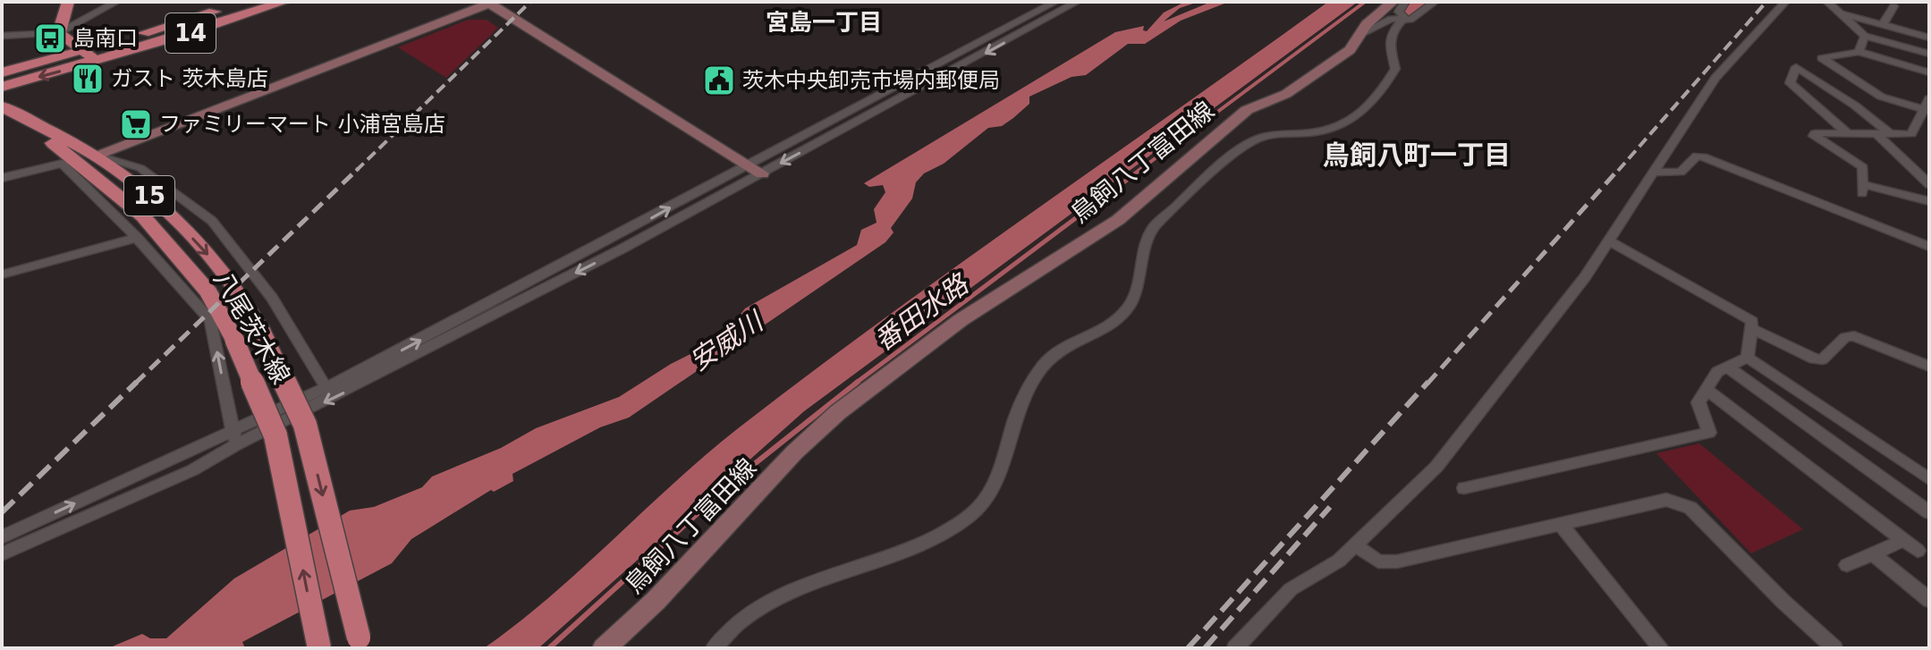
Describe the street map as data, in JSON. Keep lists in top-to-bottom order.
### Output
{
  "streets": {
    "main road": [
      "14",
      "鳥飼八丁富田線",
      "15",
      "八尾茨木線"
    ]
  },
  "districts": ["宮島一丁目", "鳥飼八町一丁目"],
  "water": ["番田水路", "安威川"],
  "places": {
    "bus stop": ["島南口"],
    "restaurant": ["ガスト 茨木島店"],
    "public building": ["茨木中央卸売市場内郵便局"],
    "supermarket": ["ファミリーマート 小浦宮島店"]
  }
}
